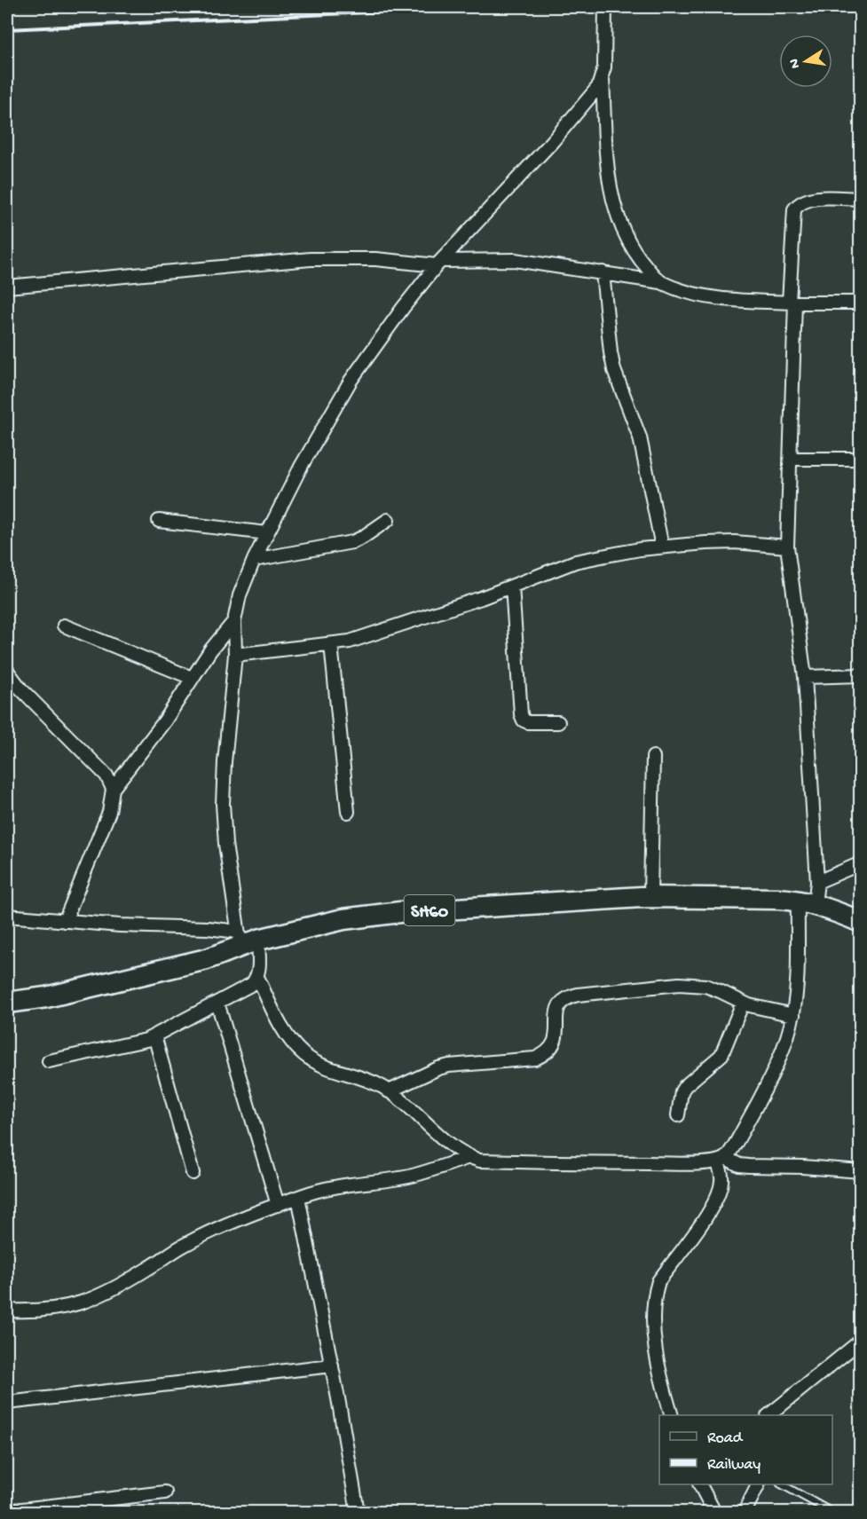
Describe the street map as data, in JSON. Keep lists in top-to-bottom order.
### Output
{
  "streets": {
    "main road": ["SH60"]
  },
  "legend": ["Road", "Railway"],
  "north": "left"
}
